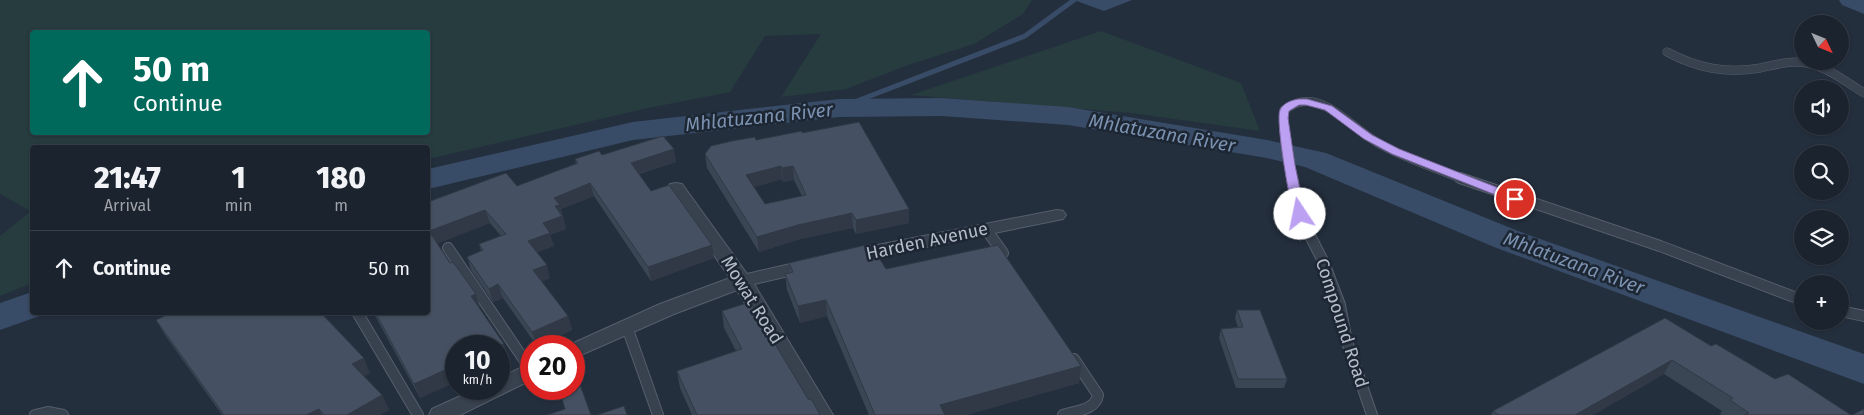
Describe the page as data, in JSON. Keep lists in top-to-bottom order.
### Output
{
  "streets": {
    "street": ["Harden Avenue", "Mowat Road"],
    "lane": ["Compound Road"]
  },
  "crossings": [
    ["Harden Avenue", "Mowat Road"]
  ],
  "water": ["Mhlatuzana River"],
  "north": "bottom right",
  "page": {
    "map_buttons": "+",
    "turn": ["50 m", "Continue"],
    "eta": [
      "21:47",
      "Arrival",
      "1",
      "min",
      "180",
      "m"
    ],
    "list": [
      {
        "name": "Continue",
        "value": "50 m"
      }
    ],
    "speed": "10 km/h",
    "limit": "20"
  }
}
